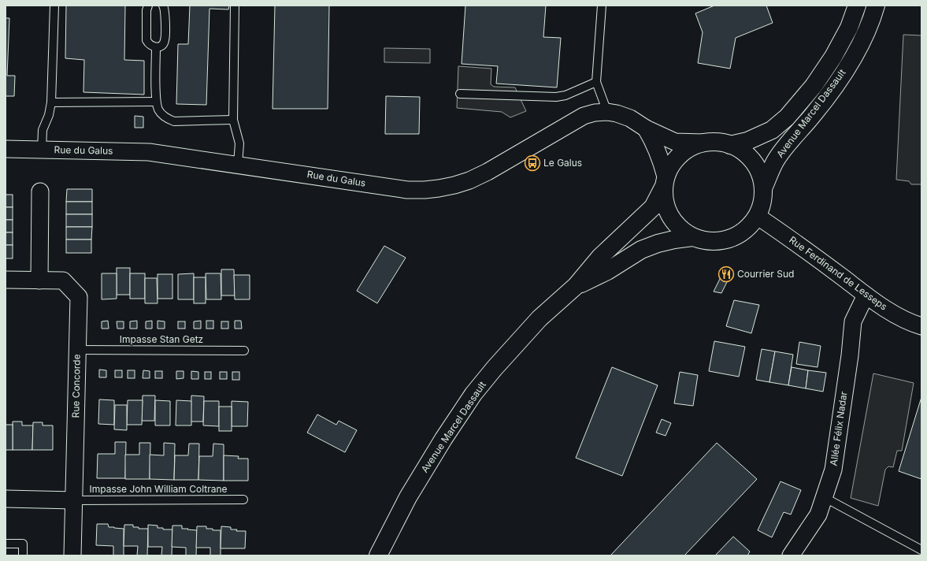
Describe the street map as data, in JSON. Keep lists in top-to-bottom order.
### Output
{
  "streets": {
    "main road": ["Avenue Marcel Dassault"],
    "street": [
      "Rue du Galus",
      "Rue Ferdinand de Lesseps",
      "Rue Concorde",
      "Allée Félix Nadar"
    ],
    "lane": ["Impasse Stan Getz", "Impasse John William Coltrane"]
  },
  "crossings": [
    ["Avenue Marcel Dassault", "Rue du Galus"],
    ["Avenue Marcel Dassault", "Rue Ferdinand de Lesseps"],
    ["Rue du Galus", "Rue Ferdinand de Lesseps"],
    ["Rue Ferdinand de Lesseps", "Allée Félix Nadar"],
    ["Impasse Stan Getz", "Rue Concorde"],
    ["Rue Concorde", "Impasse John William Coltrane"]
  ],
  "places": {
    "bus stop": ["Le Galus"],
    "restaurant": ["Courrier Sud"]
  }
}
